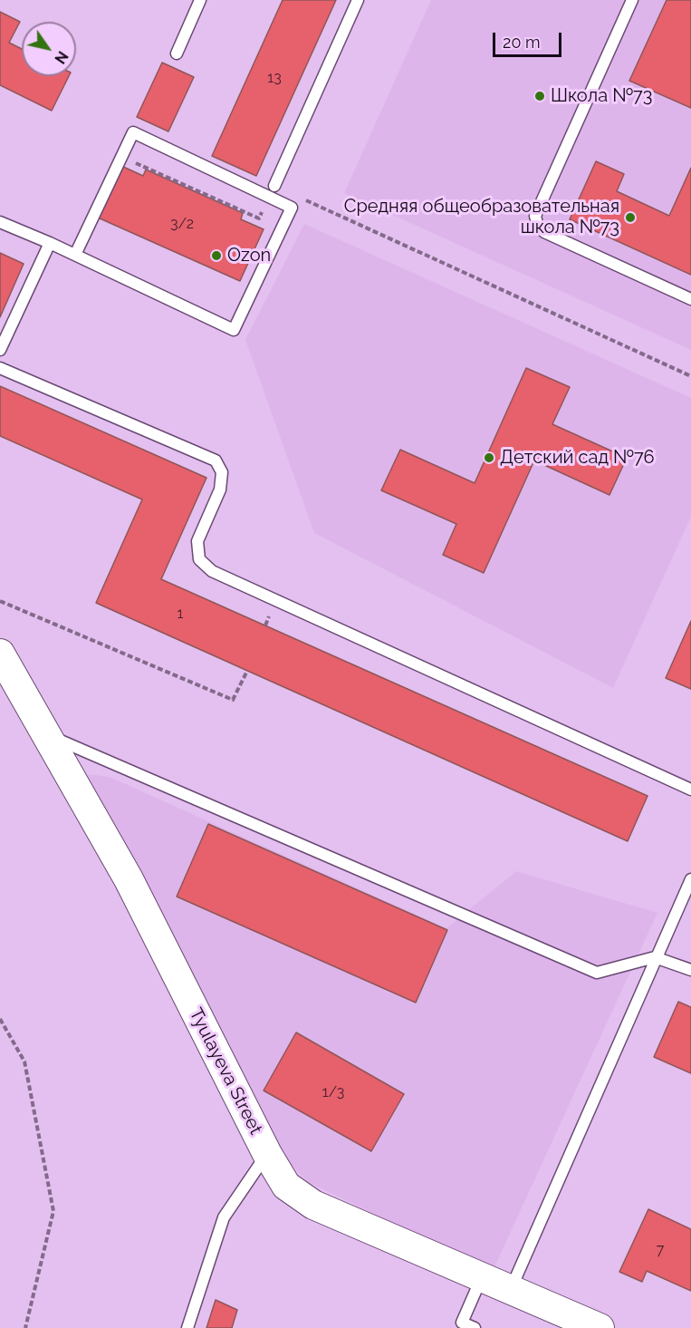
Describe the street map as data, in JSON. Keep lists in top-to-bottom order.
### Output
{
  "streets": {
    "street": ["Tyulayeva Street"]
  },
  "places": [
    "Школа №73",
    "Средняя общеобразовательная школа №73",
    "Ozon",
    "Детский сад №76"
  ],
  "house_numbers": [
    "13",
    "3/2",
    "1",
    "1/3",
    "7"
  ],
  "scale_bar": "20 m",
  "north": "bottom right"
}
